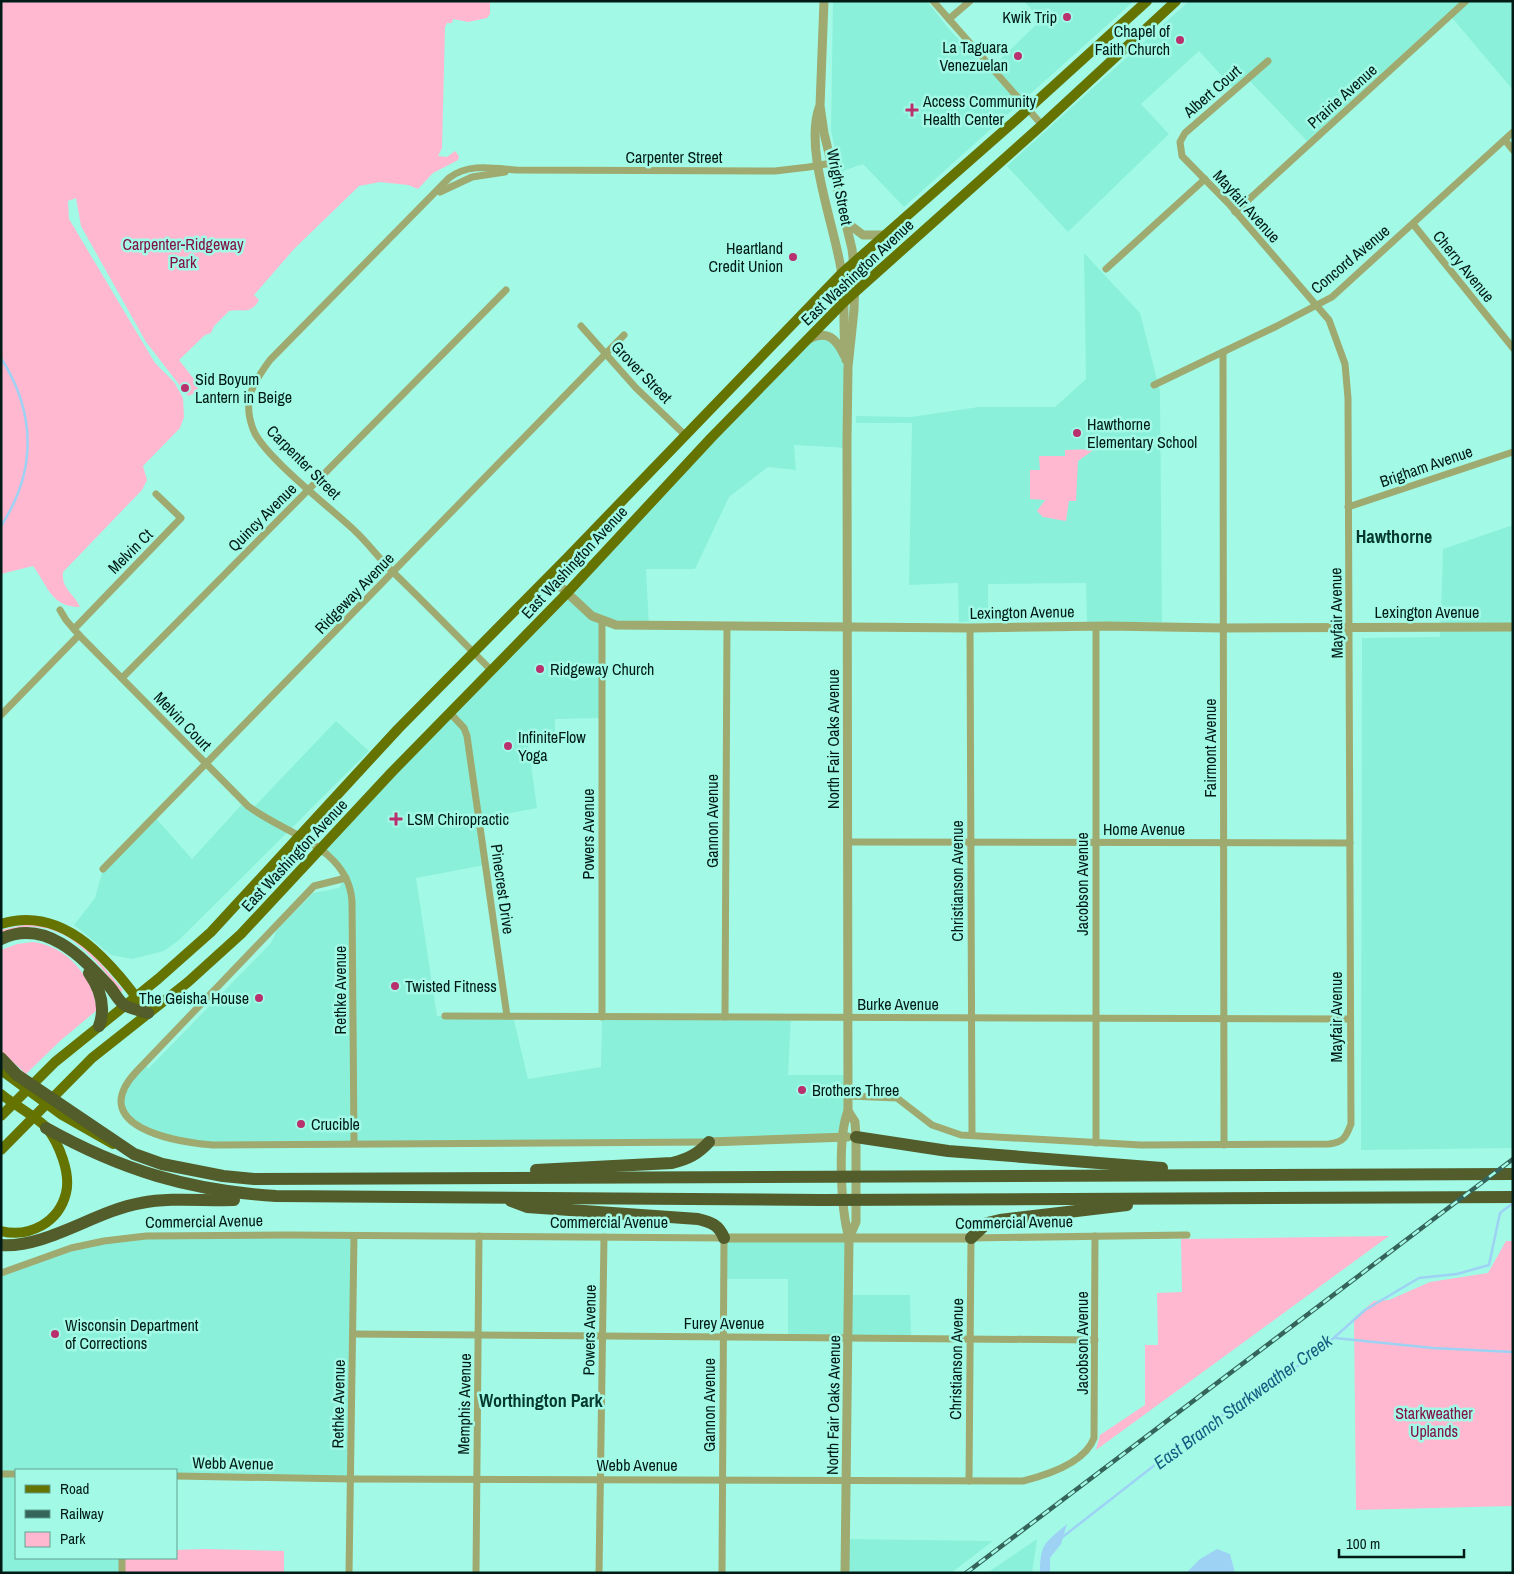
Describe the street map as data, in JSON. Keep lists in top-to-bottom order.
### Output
{
  "streets": {
    "main road": ["East Washington Avenue"],
    "street": [
      "Albert Court",
      "Prairie Avenue",
      "Carpenter Street",
      "Wright Street",
      "Mayfair Avenue",
      "Concord Avenue",
      "Cherry Avenue",
      "Grover Street",
      "Brigham Avenue",
      "Quincy Avenue",
      "Melvin Ct",
      "Ridgeway Avenue",
      "Lexington Avenue",
      "Melvin Court",
      "North Fair Oaks Avenue",
      "Fairmont Avenue",
      "Gannon Avenue",
      "Home Avenue",
      "Powers Avenue",
      "Christianson Avenue",
      "Jacobson Avenue",
      "Pinecrest Drive",
      "Rethke Avenue",
      "Burke Avenue",
      "Commercial Avenue",
      "Furey Avenue",
      "Memphis Avenue",
      "Webb Avenue"
    ]
  },
  "crossings": [
    ["Albert Court", "Mayfair Avenue"],
    ["Prairie Avenue", "Mayfair Avenue"],
    ["Carpenter Street", "Wright Street"],
    ["Carpenter Street", "East Washington Avenue"],
    ["Carpenter Street", "Quincy Avenue"],
    ["Carpenter Street", "Ridgeway Avenue"],
    ["Wright Street", "East Washington Avenue"],
    ["Wright Street", "North Fair Oaks Avenue"],
    ["Mayfair Avenue", "Concord Avenue"],
    ["Mayfair Avenue", "Brigham Avenue"],
    ["Mayfair Avenue", "Lexington Avenue"],
    ["Mayfair Avenue", "Fairmont Avenue"],
    ["Mayfair Avenue", "Home Avenue"],
    ["Mayfair Avenue", "Burke Avenue"],
    ["Concord Avenue", "Cherry Avenue"],
    ["Concord Avenue", "Fairmont Avenue"],
    ["East Washington Avenue", "Grover Street"],
    ["East Washington Avenue", "Lexington Avenue"],
    ["East Washington Avenue", "Melvin Court"],
    ["East Washington Avenue", "North Fair Oaks Avenue"],
    ["East Washington Avenue", "Pinecrest Drive"],
    ["East Washington Avenue", "Rethke Avenue"],
    ["Grover Street", "Ridgeway Avenue"],
    ["Quincy Avenue", "Melvin Court"],
    ["Melvin Ct", "Melvin Court"],
    ["Ridgeway Avenue", "Melvin Court"],
    ["Lexington Avenue", "North Fair Oaks Avenue"],
    ["Lexington Avenue", "Fairmont Avenue"],
    ["Lexington Avenue", "Gannon Avenue"],
    ["Lexington Avenue", "Powers Avenue"],
    ["Lexington Avenue", "Christianson Avenue"],
    ["Lexington Avenue", "Jacobson Avenue"],
    ["Melvin Court", "Rethke Avenue"],
    ["North Fair Oaks Avenue", "Home Avenue"],
    ["North Fair Oaks Avenue", "Burke Avenue"],
    ["North Fair Oaks Avenue", "Commercial Avenue"],
    ["North Fair Oaks Avenue", "Furey Avenue"],
    ["North Fair Oaks Avenue", "Webb Avenue"],
    ["Fairmont Avenue", "Home Avenue"],
    ["Fairmont Avenue", "Burke Avenue"],
    ["Gannon Avenue", "Burke Avenue"],
    ["Gannon Avenue", "Commercial Avenue"],
    ["Gannon Avenue", "Furey Avenue"],
    ["Gannon Avenue", "Webb Avenue"],
    ["Home Avenue", "Christianson Avenue"],
    ["Home Avenue", "Jacobson Avenue"],
    ["Powers Avenue", "Burke Avenue"],
    ["Powers Avenue", "Commercial Avenue"],
    ["Powers Avenue", "Furey Avenue"],
    ["Powers Avenue", "Webb Avenue"],
    ["Christianson Avenue", "Burke Avenue"],
    ["Christianson Avenue", "Commercial Avenue"],
    ["Christianson Avenue", "Furey Avenue"],
    ["Christianson Avenue", "Webb Avenue"],
    ["Jacobson Avenue", "Burke Avenue"],
    ["Jacobson Avenue", "Commercial Avenue"],
    ["Jacobson Avenue", "Furey Avenue"],
    ["Jacobson Avenue", "Webb Avenue"],
    ["Pinecrest Drive", "Burke Avenue"],
    ["Rethke Avenue", "Commercial Avenue"],
    ["Rethke Avenue", "Furey Avenue"],
    ["Rethke Avenue", "Webb Avenue"],
    ["Commercial Avenue", "Memphis Avenue"],
    ["Furey Avenue", "Memphis Avenue"],
    ["Memphis Avenue", "Webb Avenue"]
  ],
  "districts": ["Hawthorne", "Worthington Park"],
  "water": ["East Branch Starkweather Creek"],
  "parks": ["Carpenter-Ridgeway Park", "Starkweather Uplands"],
  "places": {
    "other": [
      "Kwik Trip",
      "Chapel of Faith Church",
      "La Taguara Venezuelan",
      "Heartland Credit Union",
      "Sid Boyum Lantern in Beige",
      "Hawthorne Elementary School",
      "Ridgeway Church",
      "InfiniteFlow Yoga",
      "Twisted Fitness",
      "The Geisha House",
      "Brothers Three",
      "Crucible",
      "Wisconsin Department of Corrections"
    ],
    "health": ["Access Community Health Center", "LSM Chiropractic"]
  },
  "legend": ["Road", "Railway", "Park"],
  "scale_bar": "100 m"
}
